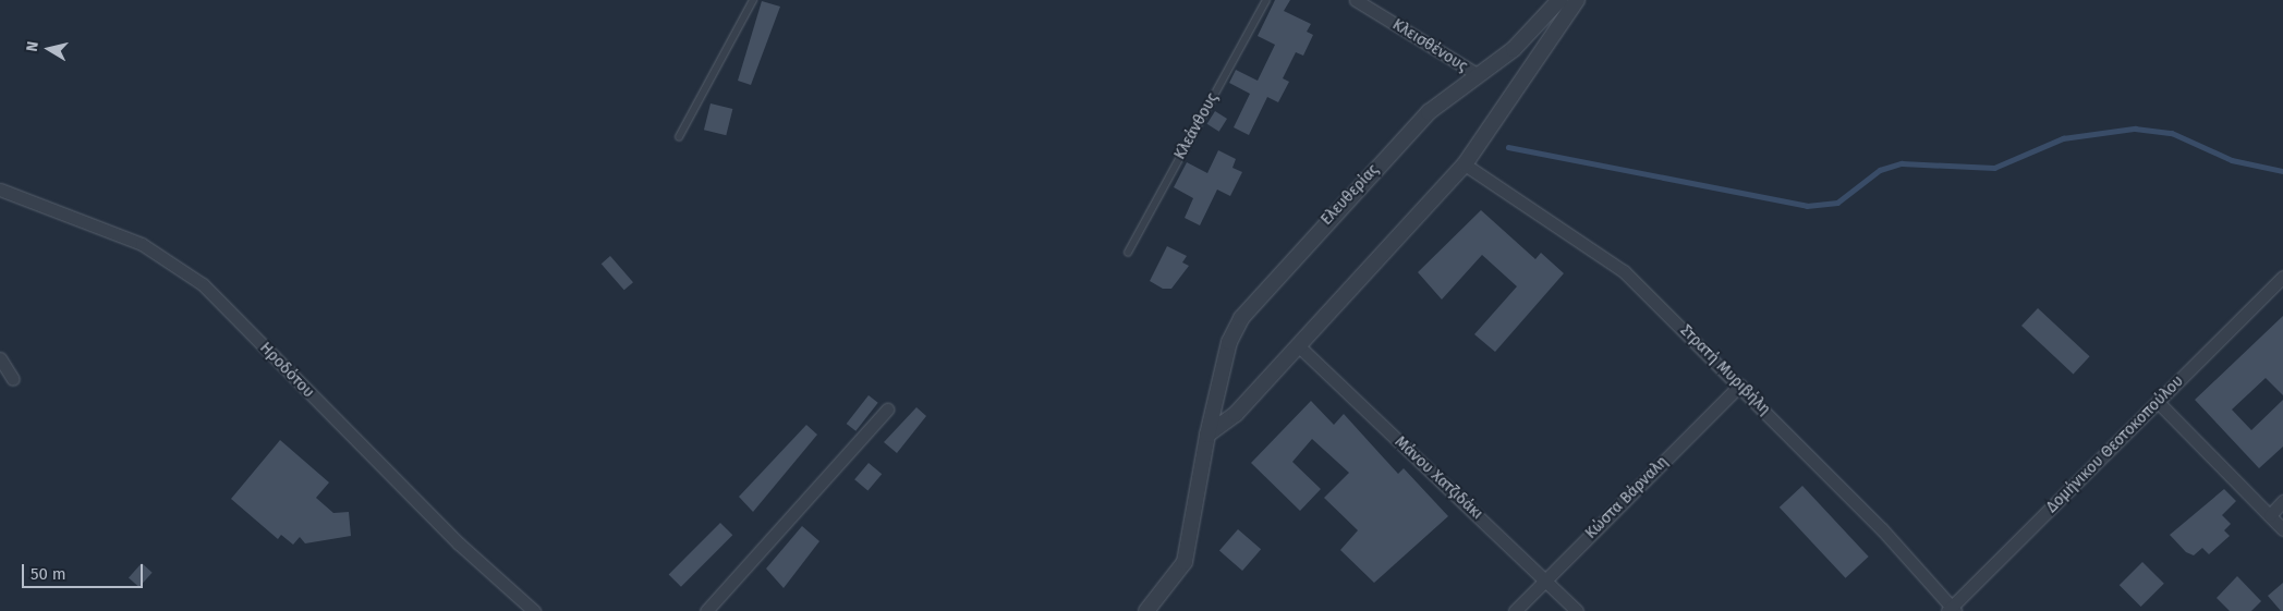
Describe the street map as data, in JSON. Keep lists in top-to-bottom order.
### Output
{
  "streets": {
    "street": [
      "Κλεισθένους",
      "Ελευθερίας",
      "Ηροδότου",
      "Στρατή Μυριβήλη",
      "Δομήνικου Θεοτοκοπούλου",
      "Μάνου Χατζιδάκι",
      "Κώστα Βάρναλη"
    ],
    "lane": ["Κλεάνθους"]
  },
  "crossings": [
    ["Κλεισθένους", "Ελευθερίας"],
    ["Στρατή Μυριβήλη", "Δομήνικου Θεοτοκοπούλου"],
    ["Στρατή Μυριβήλη", "Κώστα Βάρναλη"],
    ["Μάνου Χατζιδάκι", "Κώστα Βάρναλη"]
  ],
  "scale_bar": "50 m",
  "north": "left"
}
